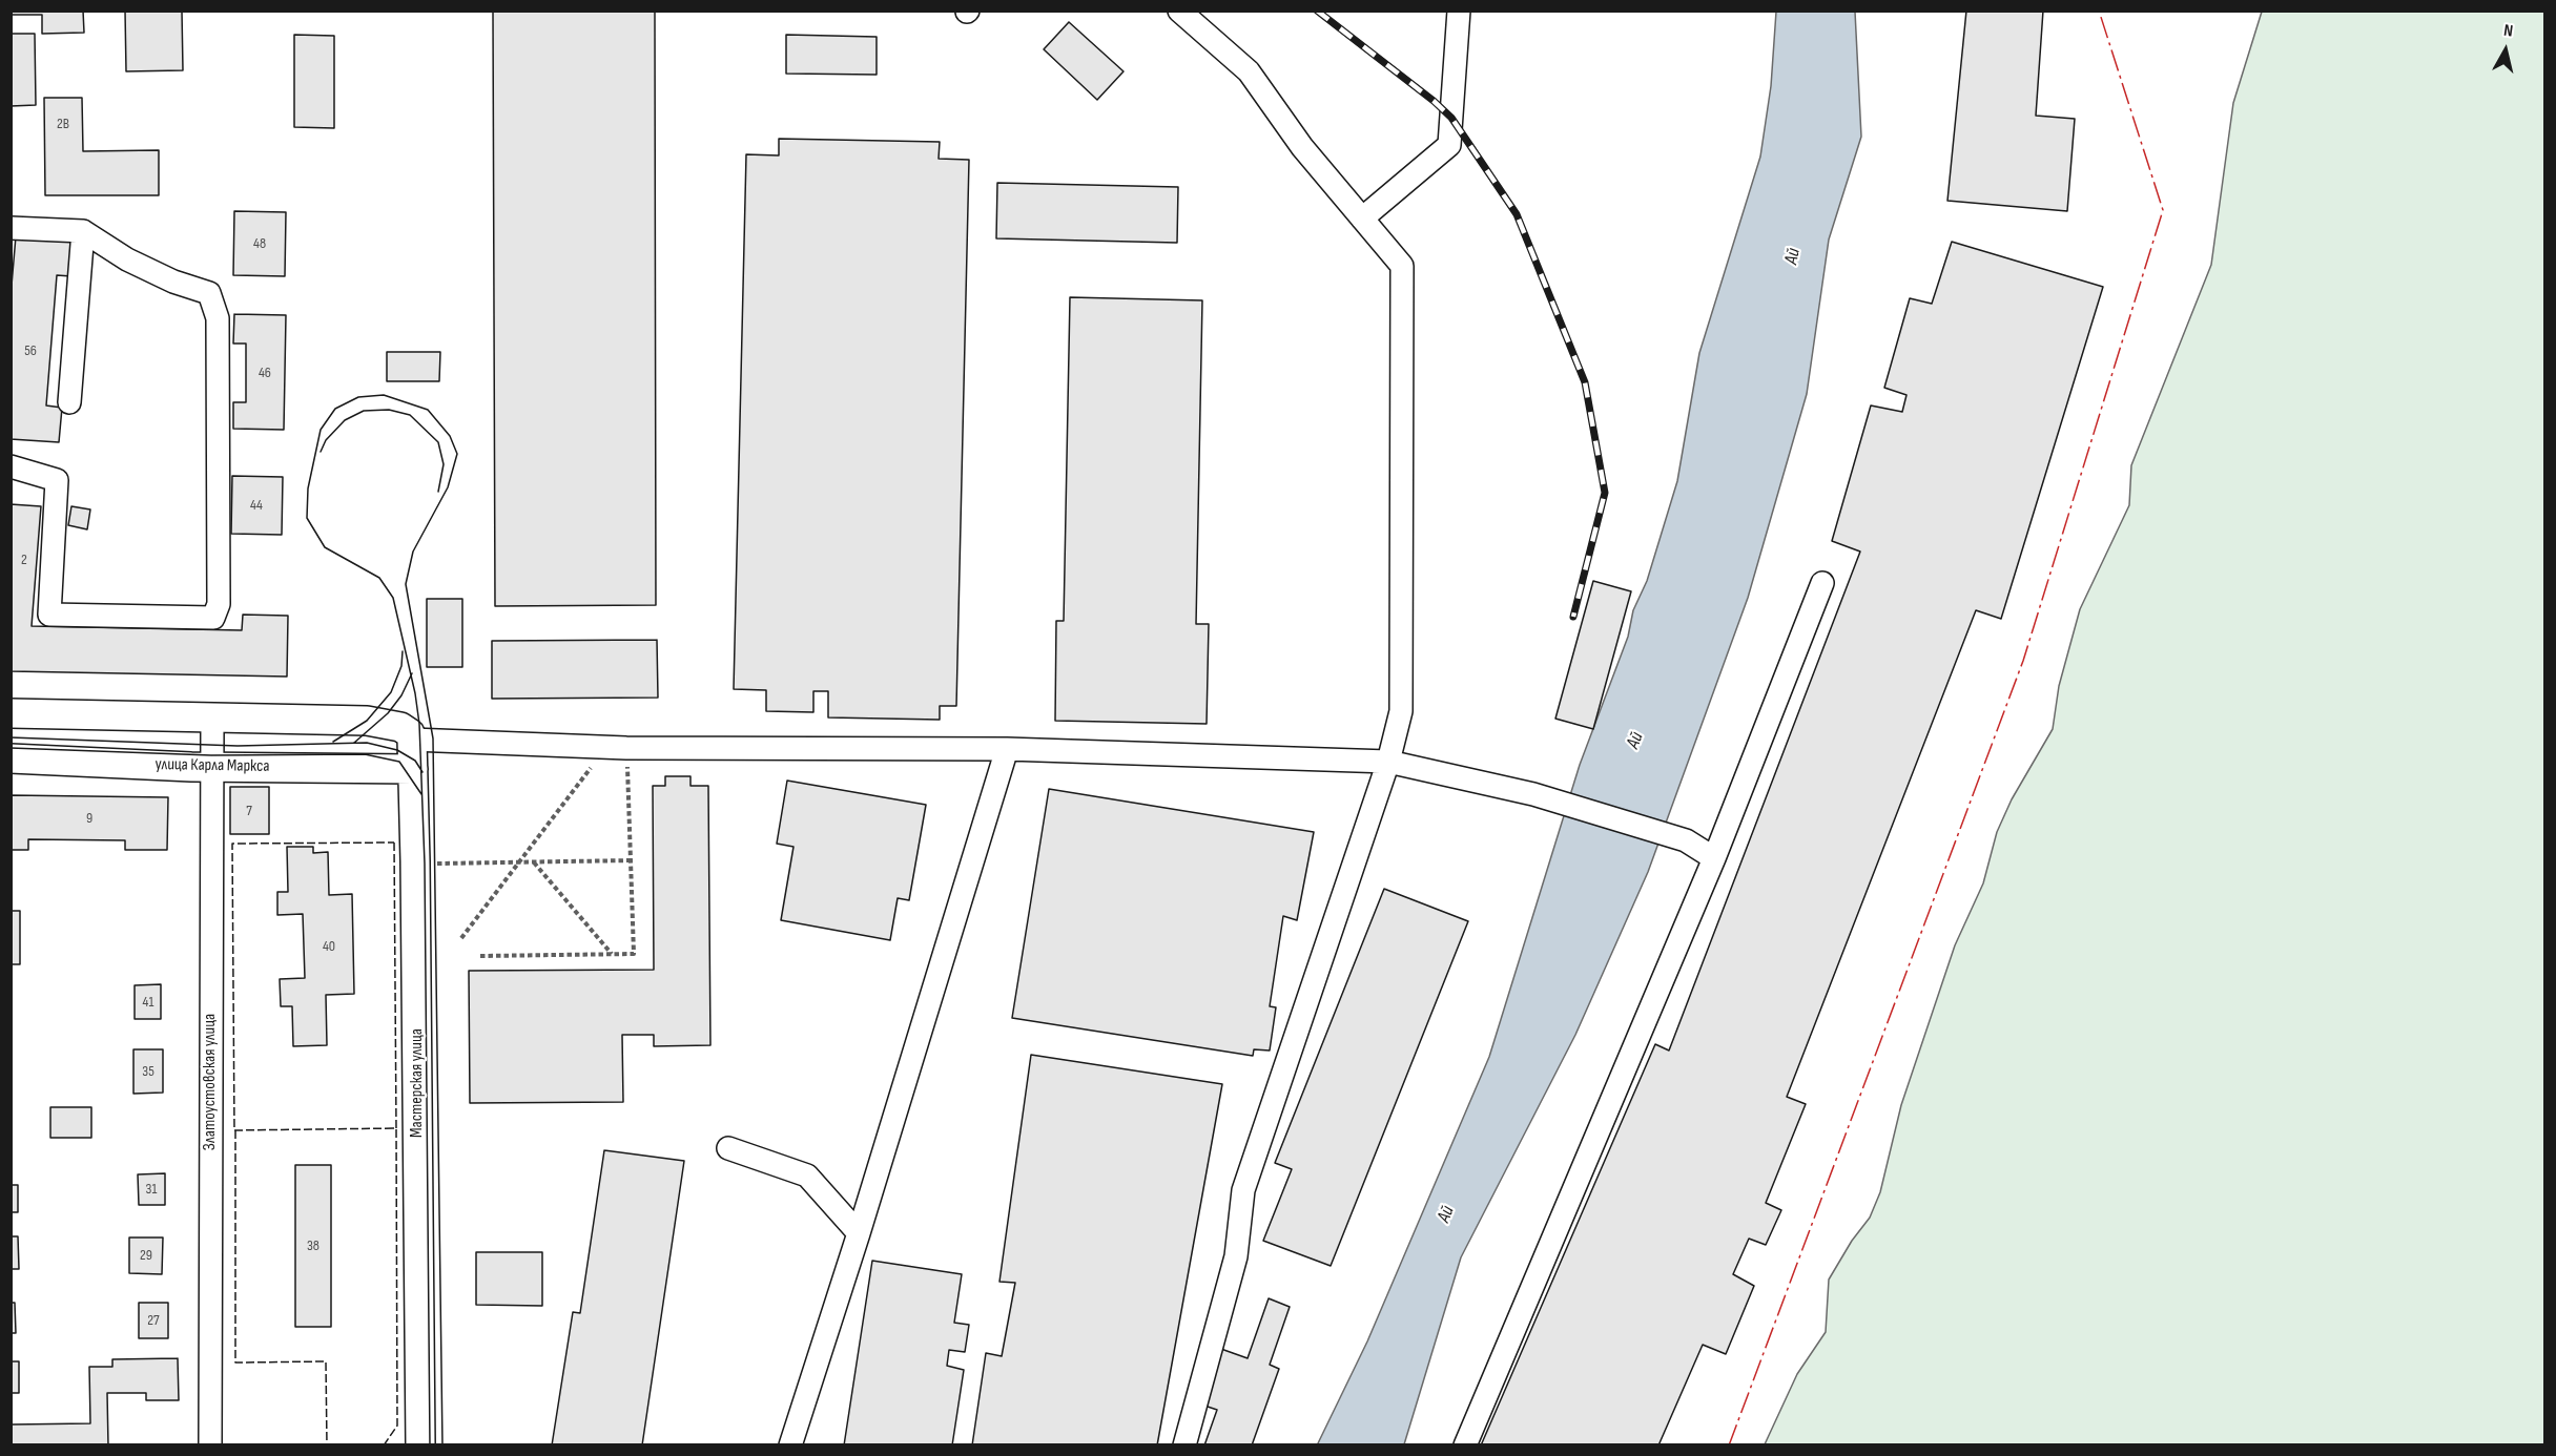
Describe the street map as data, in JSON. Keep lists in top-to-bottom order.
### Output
{
  "streets": {
    "main road": ["улица Карла Маркса", "Мастерская улица"],
    "street": ["Златоустовская улица"]
  },
  "crossings": [
    ["улица Карла Маркса", "Златоустовская улица"],
    ["улица Карла Маркса", "Мастерская улица"]
  ],
  "water": ["Ай"],
  "house_numbers": [
    "2В",
    "48",
    "56",
    "46",
    "44",
    "2",
    "7",
    "9",
    "40",
    "41",
    "35",
    "31",
    "38",
    "29",
    "27"
  ],
  "north": "top"
}
